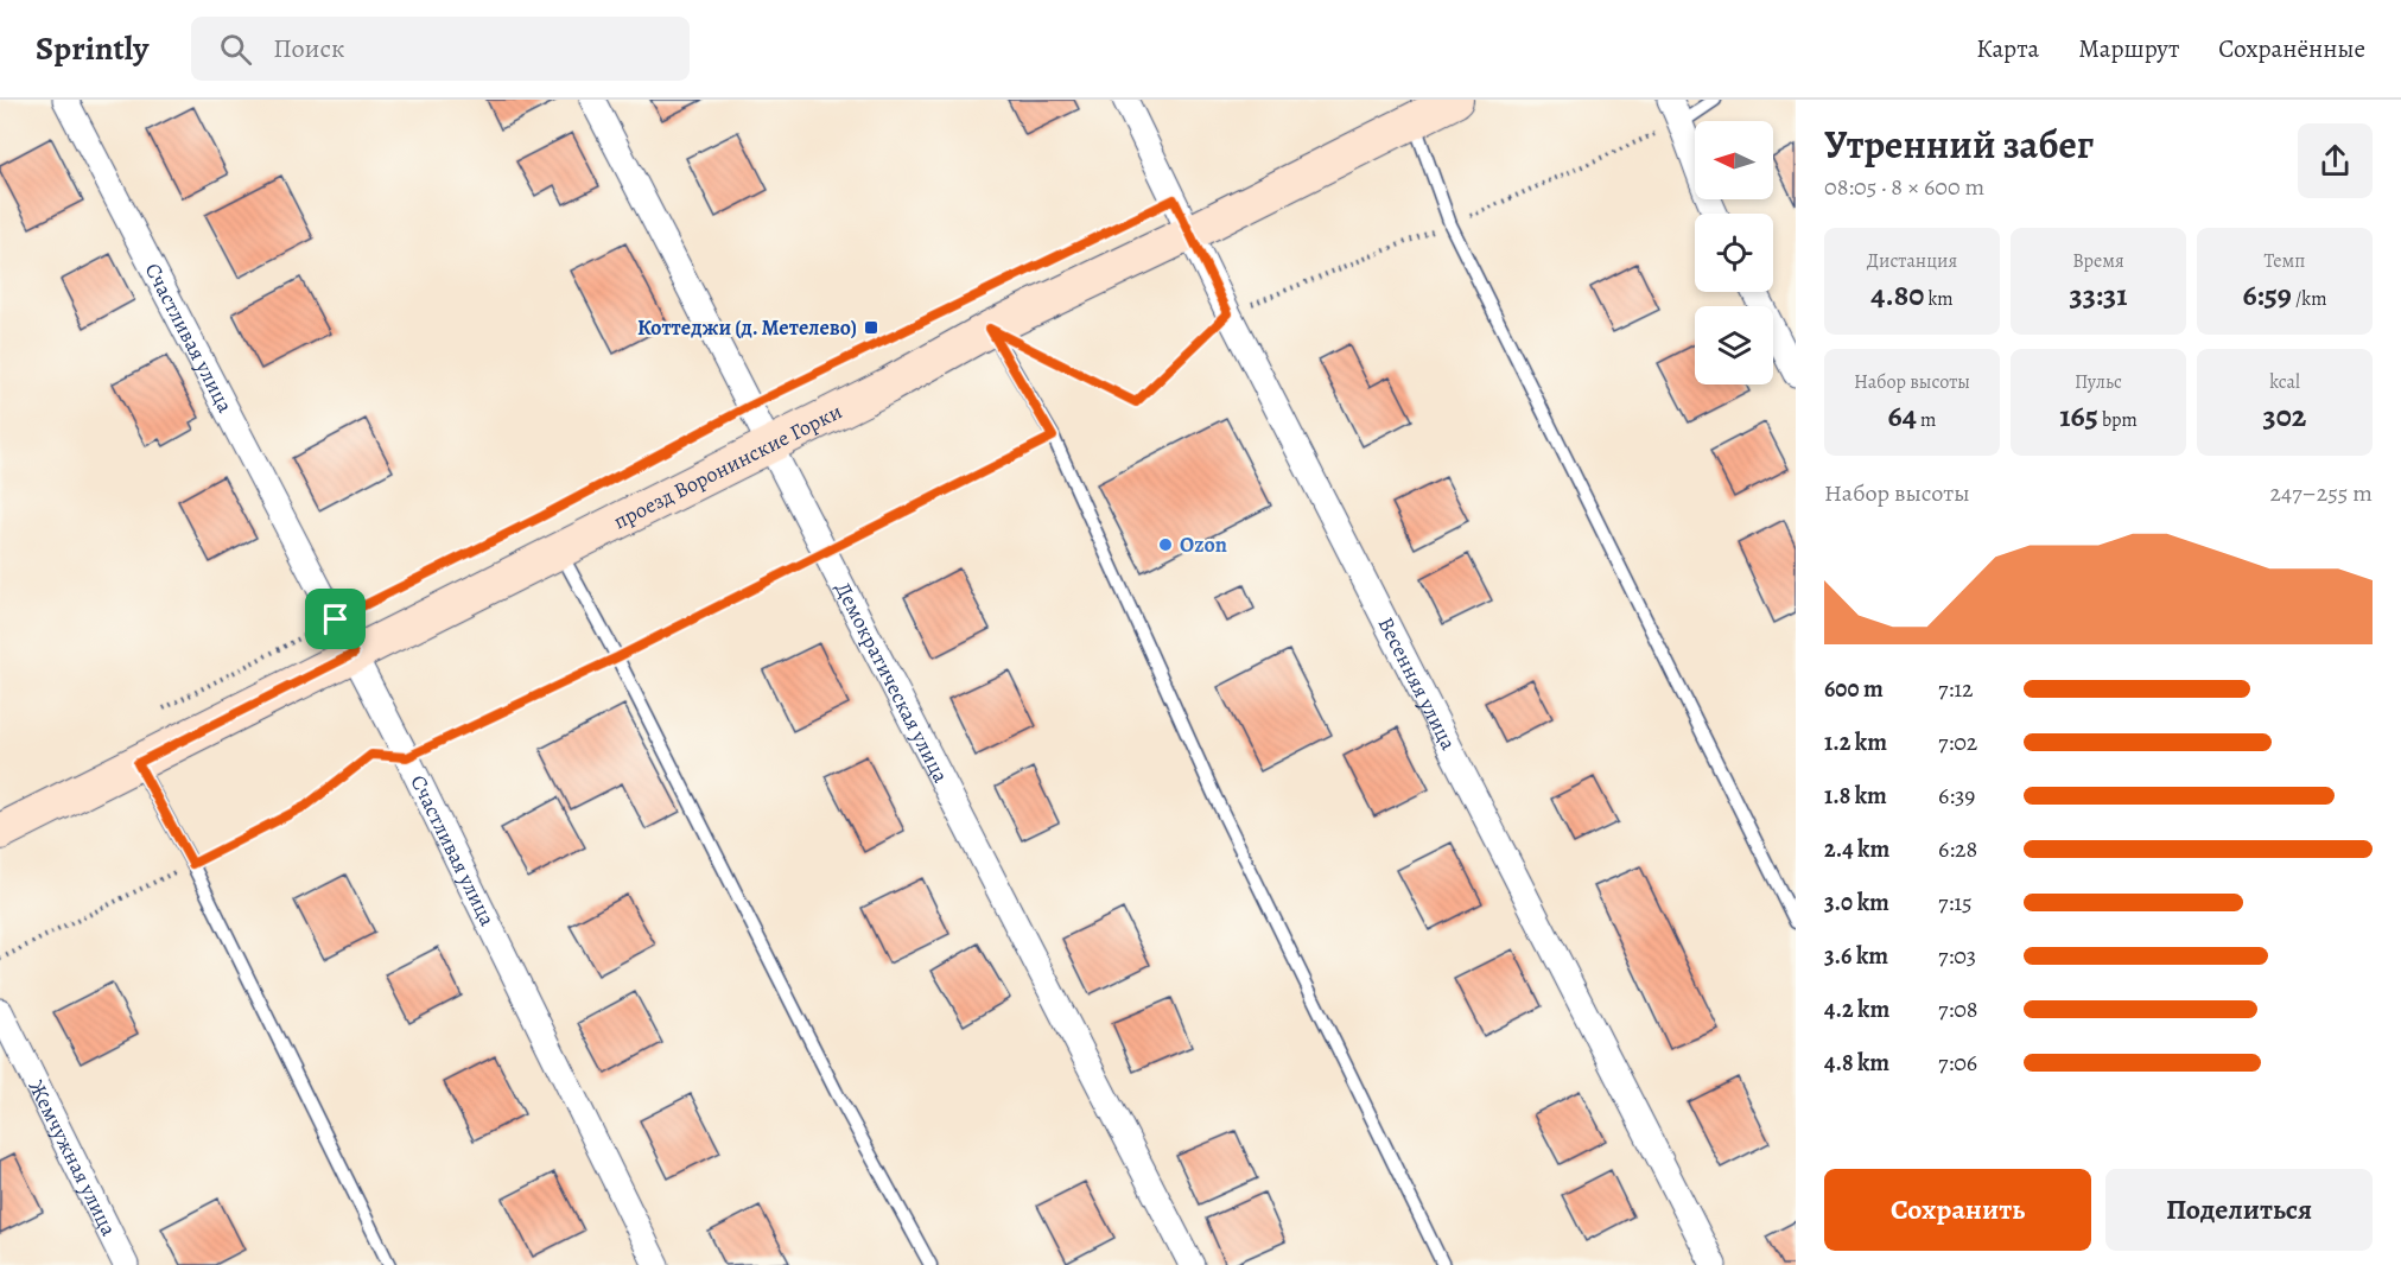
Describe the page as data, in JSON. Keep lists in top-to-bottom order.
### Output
{
  "streets": {
    "street": [
      "Счастливая улица",
      "проезд Воронинские Горки",
      "Демократическая улица",
      "Весенняя улица",
      "Жемчужная улица"
    ]
  },
  "crossings": [
    ["Счастливая улица", "проезд Воронинские Горки"],
    ["проезд Воронинские Горки", "Демократическая улица"],
    ["проезд Воронинские Горки", "Весенняя улица"]
  ],
  "places": {
    "transit": ["Коттеджи (д. Метелево)"],
    "other": ["Ozon"]
  },
  "north": "left",
  "page": {
    "header": "Sprintly",
    "search": "Поиск",
    "nav": ["Карта", "Маршрут", "Сохранённые"],
    "heading": ["Утренний забег", "08:05 · 8 × 600 m"],
    "stats": [
      ["Дистанция", "4.80 km"],
      ["Время", "33:31"],
      ["Темп", "6:59 /km"],
      ["Набор высоты", "64 m"],
      ["Пульс", "165 bpm"],
      ["kcal", "302"]
    ],
    "chart": ["Набор высоты", "247–255 m"],
    "list": [
      {
        "name": "600 m",
        "note": "7:12"
      },
      {
        "name": "1.2 km",
        "note": "7:02"
      },
      {
        "name": "1.8 km",
        "note": "6:39"
      },
      {
        "name": "2.4 km",
        "note": "6:28"
      },
      {
        "name": "3.0 km",
        "note": "7:15"
      },
      {
        "name": "3.6 km",
        "note": "7:03"
      },
      {
        "name": "4.2 km",
        "note": "7:08"
      },
      {
        "name": "4.8 km",
        "note": "7:06"
      }
    ],
    "buttons": ["Сохранить", "Поделиться"]
  }
}
